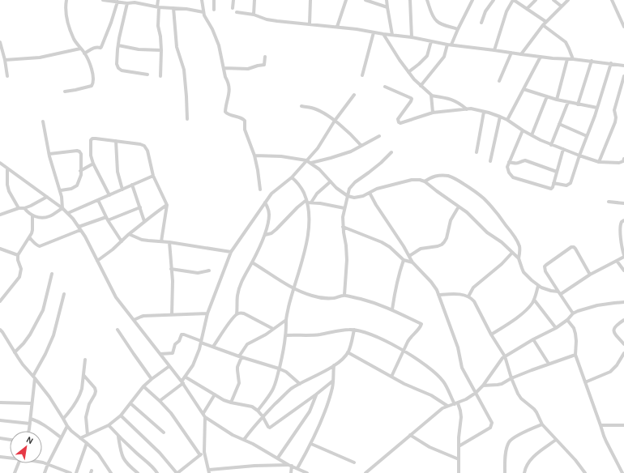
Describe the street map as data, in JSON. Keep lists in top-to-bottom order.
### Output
{
  "north": "top right"
}
